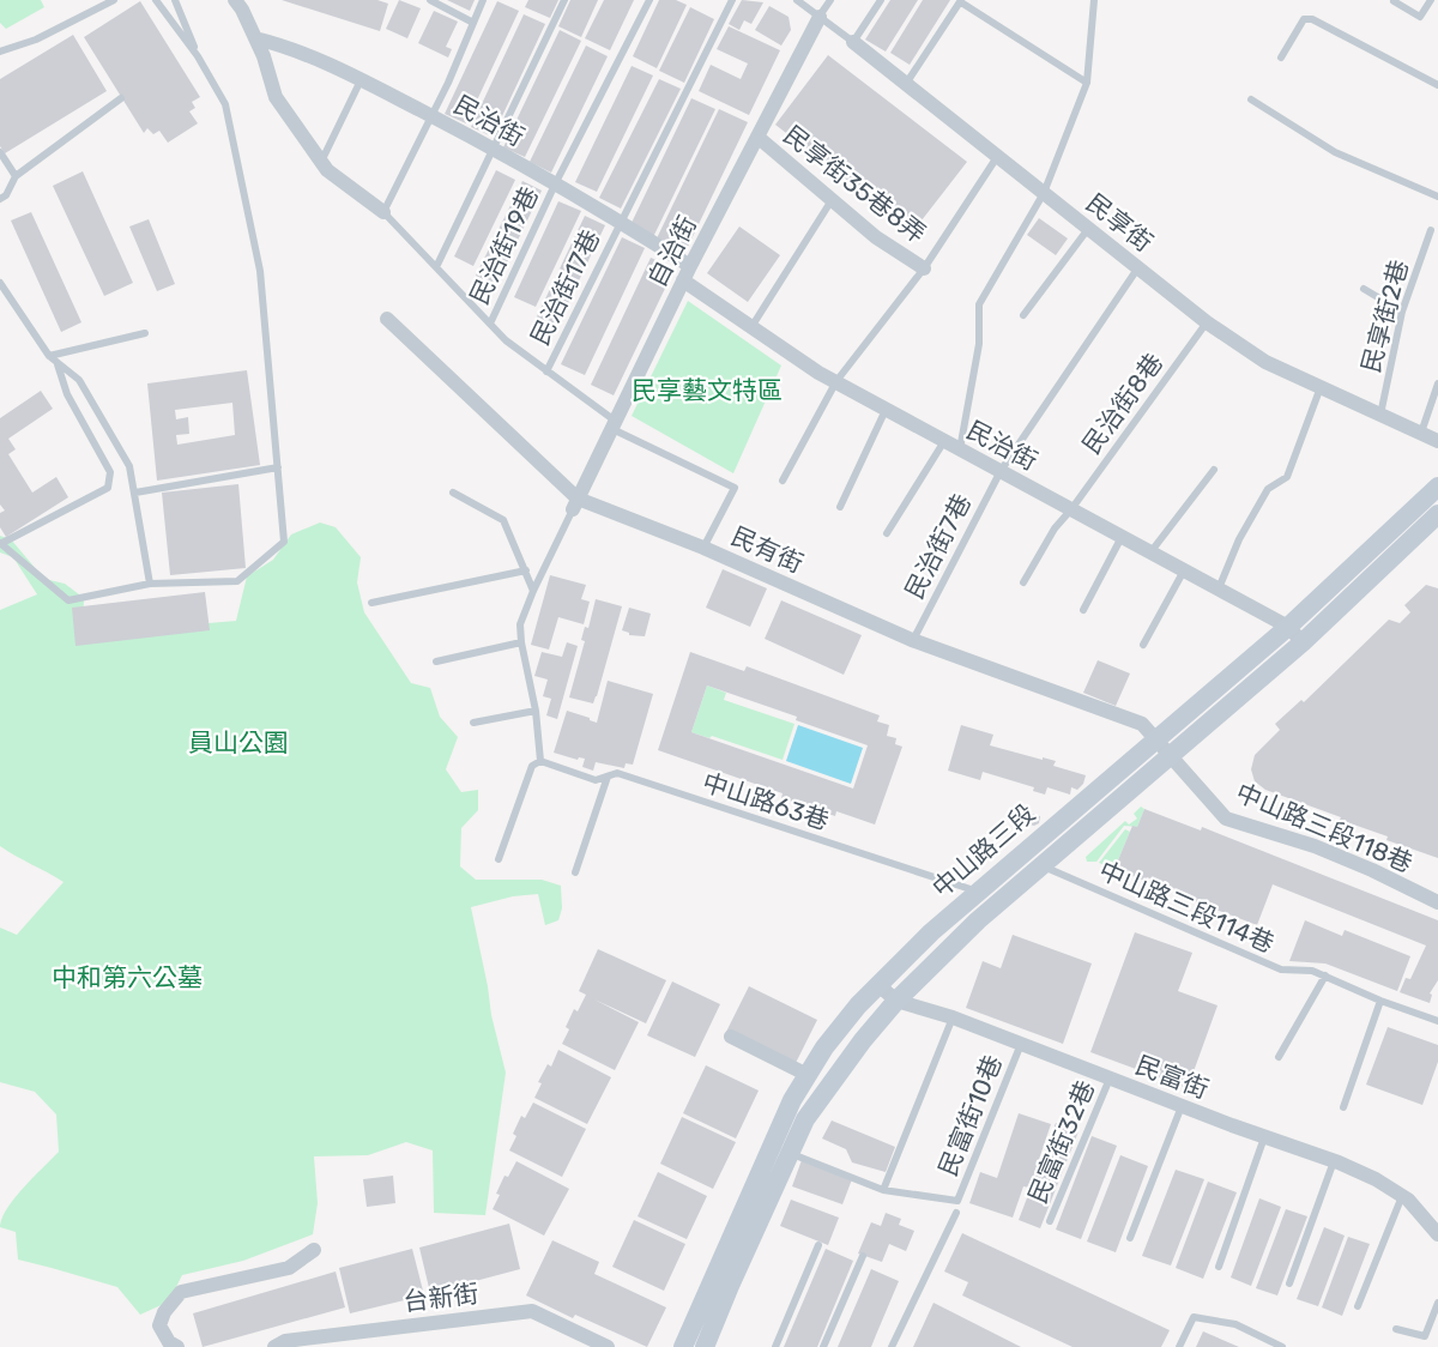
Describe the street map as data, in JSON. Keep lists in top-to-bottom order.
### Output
{
  "streets": {
    "main road": ["中山路三段"],
    "street": [
      "民治街",
      "民享街35巷8弄",
      "民享街",
      "自治街",
      "民有街",
      "中山路三段118巷",
      "民富街",
      "台新街"
    ],
    "lane": [
      "民治街19巷",
      "民治街17巷",
      "民享街2巷",
      "民治街8巷",
      "民治街7巷",
      "中山路63巷",
      "中山路三段114巷",
      "民富街10巷",
      "民富街32巷"
    ]
  },
  "crossings": [
    ["民治街", "民治街19巷"],
    ["民治街", "自治街"],
    ["民治街", "民治街17巷"],
    ["民治街", "民治街8巷"],
    ["民治街", "民治街7巷"],
    ["民治街", "中山路三段"],
    ["民享街35巷8弄", "自治街"],
    ["民享街", "自治街"],
    ["民享街", "民享街2巷"],
    ["民享街", "民治街8巷"],
    ["民享街", "民治街7巷"],
    ["自治街", "民有街"],
    ["民治街7巷", "民有街"],
    ["民有街", "中山路三段118巷"],
    ["民有街", "中山路三段"],
    ["中山路63巷", "中山路三段"],
    ["中山路三段118巷", "中山路三段"],
    ["中山路三段", "中山路三段114巷"],
    ["中山路三段", "民富街"],
    ["民富街", "民富街10巷"],
    ["民富街", "民富街32巷"]
  ],
  "parks": ["民享藝文特區", "員山公園", "中和第六公墓"]
}
